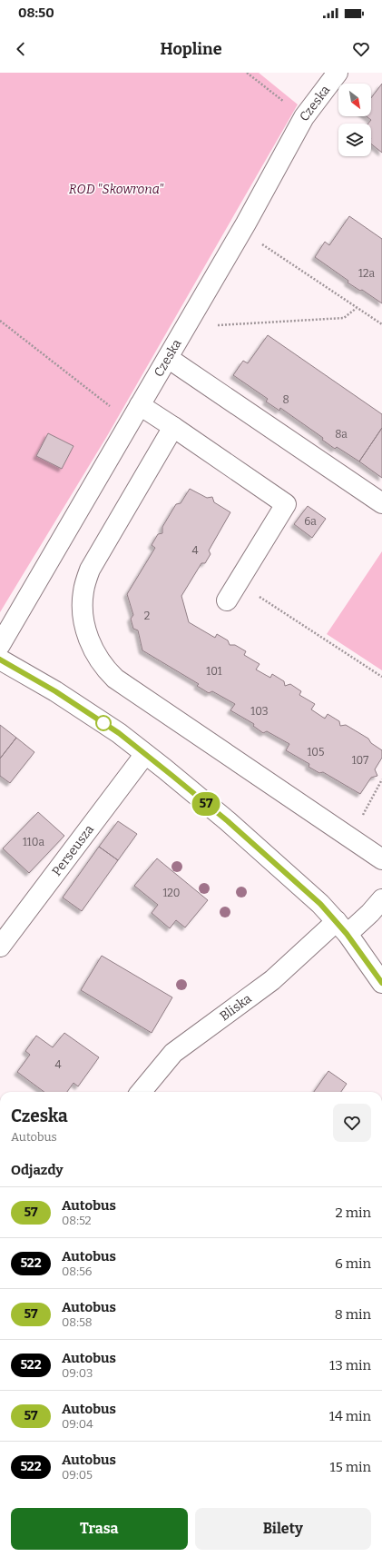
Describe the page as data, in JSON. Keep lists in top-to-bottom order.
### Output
{
  "streets": {
    "street": ["Czeska", "Perseusza", "Bliska"]
  },
  "parks": ["ROD \"Skowrona\""],
  "lines": ["bus line 57"],
  "house_numbers": [
    "12a",
    "8",
    "8a",
    "6a",
    "4",
    "2",
    "101",
    "103",
    "105",
    "107",
    "110a",
    "120",
    "4"
  ],
  "north": "bottom right",
  "page": {
    "status": "08:50",
    "header": "Hopline",
    "on_map": "57",
    "heading": [
      ["Czeska", "Autobus"],
      "Odjazdy"
    ],
    "list": [
      {
        "mark": "57",
        "name": "Autobus",
        "note": "08:52",
        "value": "2 min"
      },
      {
        "mark": "522",
        "name": "Autobus",
        "note": "08:56",
        "value": "6 min"
      },
      {
        "mark": "57",
        "name": "Autobus",
        "note": "08:58",
        "value": "8 min"
      },
      {
        "mark": "522",
        "name": "Autobus",
        "note": "09:03",
        "value": "13 min"
      },
      {
        "mark": "57",
        "name": "Autobus",
        "note": "09:04",
        "value": "14 min"
      },
      {
        "mark": "522",
        "name": "Autobus",
        "note": "09:05",
        "value": "15 min"
      }
    ],
    "buttons": ["Trasa", "Bilety"]
  }
}
